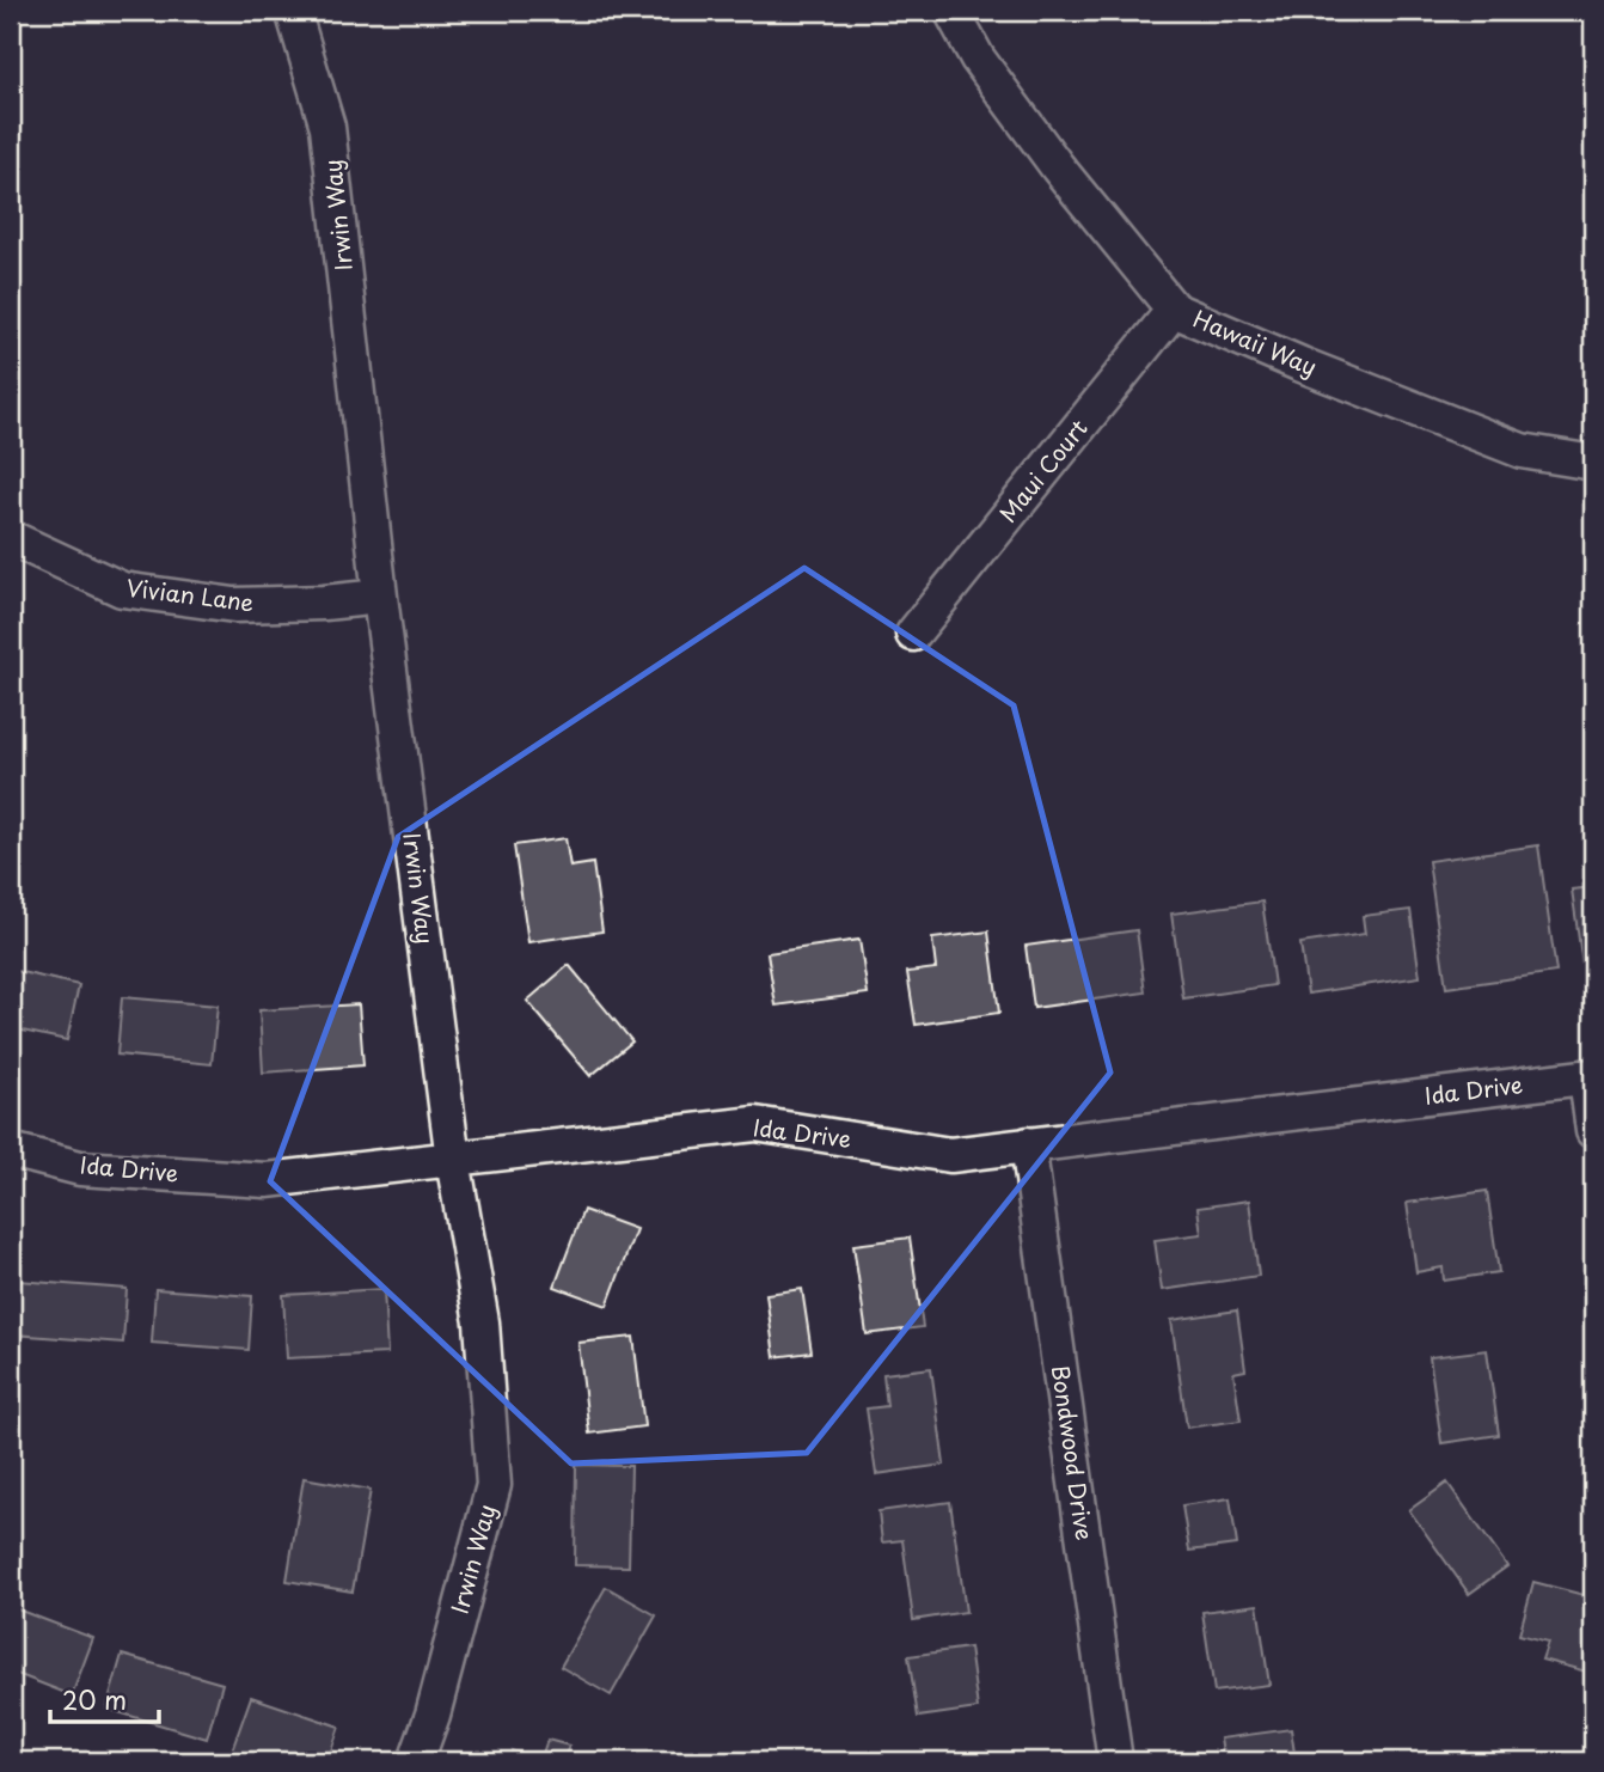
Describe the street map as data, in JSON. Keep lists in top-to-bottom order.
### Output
{
  "streets": {
    "street": [
      "Irwin Way",
      "Hawaii Way",
      "Maui Court",
      "Vivian Lane",
      "Ida Drive",
      "Bondwood Drive"
    ]
  },
  "crossings": [
    ["Irwin Way", "Vivian Lane"],
    ["Irwin Way", "Ida Drive"],
    ["Hawaii Way", "Maui Court"],
    ["Ida Drive", "Bondwood Drive"]
  ],
  "scale_bar": "20 m"
}
